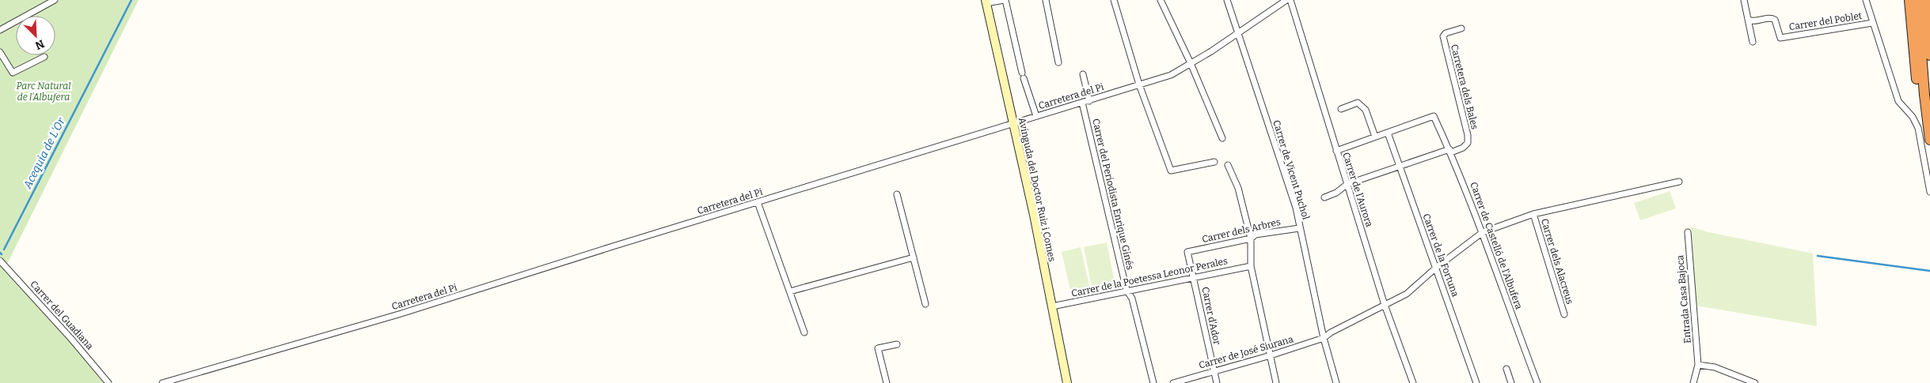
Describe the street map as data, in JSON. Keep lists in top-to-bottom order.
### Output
{
  "streets": {
    "street": [
      "Carrer del Poblet",
      "Carretera dels Bales",
      "Carretera del Pi",
      "Carrer de Vicent Puchol",
      "Avinguda del Doctor Ruiz i Comes",
      "Carrer de l'Aurora",
      "Carrer del Periodista Enrique Ginés",
      "Carrer dels Arbres",
      "Carrer de Castelló de l'Albufera",
      "Carrer de la Fortuna",
      "Carrer dels Alacreus",
      "Carrer de la Poetessa Leonor Perales",
      "Entrada Casa Bajoca",
      "Carrer del Guadiana",
      "Carrer d'Ador",
      "Carrer de José Siurana"
    ]
  },
  "crossings": [
    ["Carretera dels Bales", "Carrer de l'Aurora"],
    ["Carretera dels Bales", "Carrer de Castelló de l'Albufera"],
    ["Carretera dels Bales", "Carrer de la Fortuna"],
    ["Carretera del Pi", "Carrer de Vicent Puchol"],
    ["Carretera del Pi", "Avinguda del Doctor Ruiz i Comes"],
    ["Carretera del Pi", "Carrer del Periodista Enrique Ginés"],
    ["Carrer de Vicent Puchol", "Carrer dels Arbres"],
    ["Carrer de Vicent Puchol", "Carrer de José Siurana"],
    ["Avinguda del Doctor Ruiz i Comes", "Carrer de la Poetessa Leonor Perales"],
    ["Carrer de l'Aurora", "Carrer de José Siurana"],
    ["Carrer del Periodista Enrique Ginés", "Carrer de la Poetessa Leonor Perales"],
    ["Carrer dels Arbres", "Carrer d'Ador"],
    ["Carrer de Castelló de l'Albufera", "Carrer de la Fortuna"],
    ["Carrer de Castelló de l'Albufera", "Carrer de José Siurana"],
    ["Carrer de la Fortuna", "Carrer de José Siurana"],
    ["Carrer dels Alacreus", "Carrer de José Siurana"],
    ["Carrer de la Poetessa Leonor Perales", "Carrer d'Ador"],
    ["Carrer d'Ador", "Carrer de José Siurana"]
  ],
  "water": ["Acequia de L'Or"],
  "parks": ["Parc Natural de l'Albufera"],
  "north": "bottom right"
}
